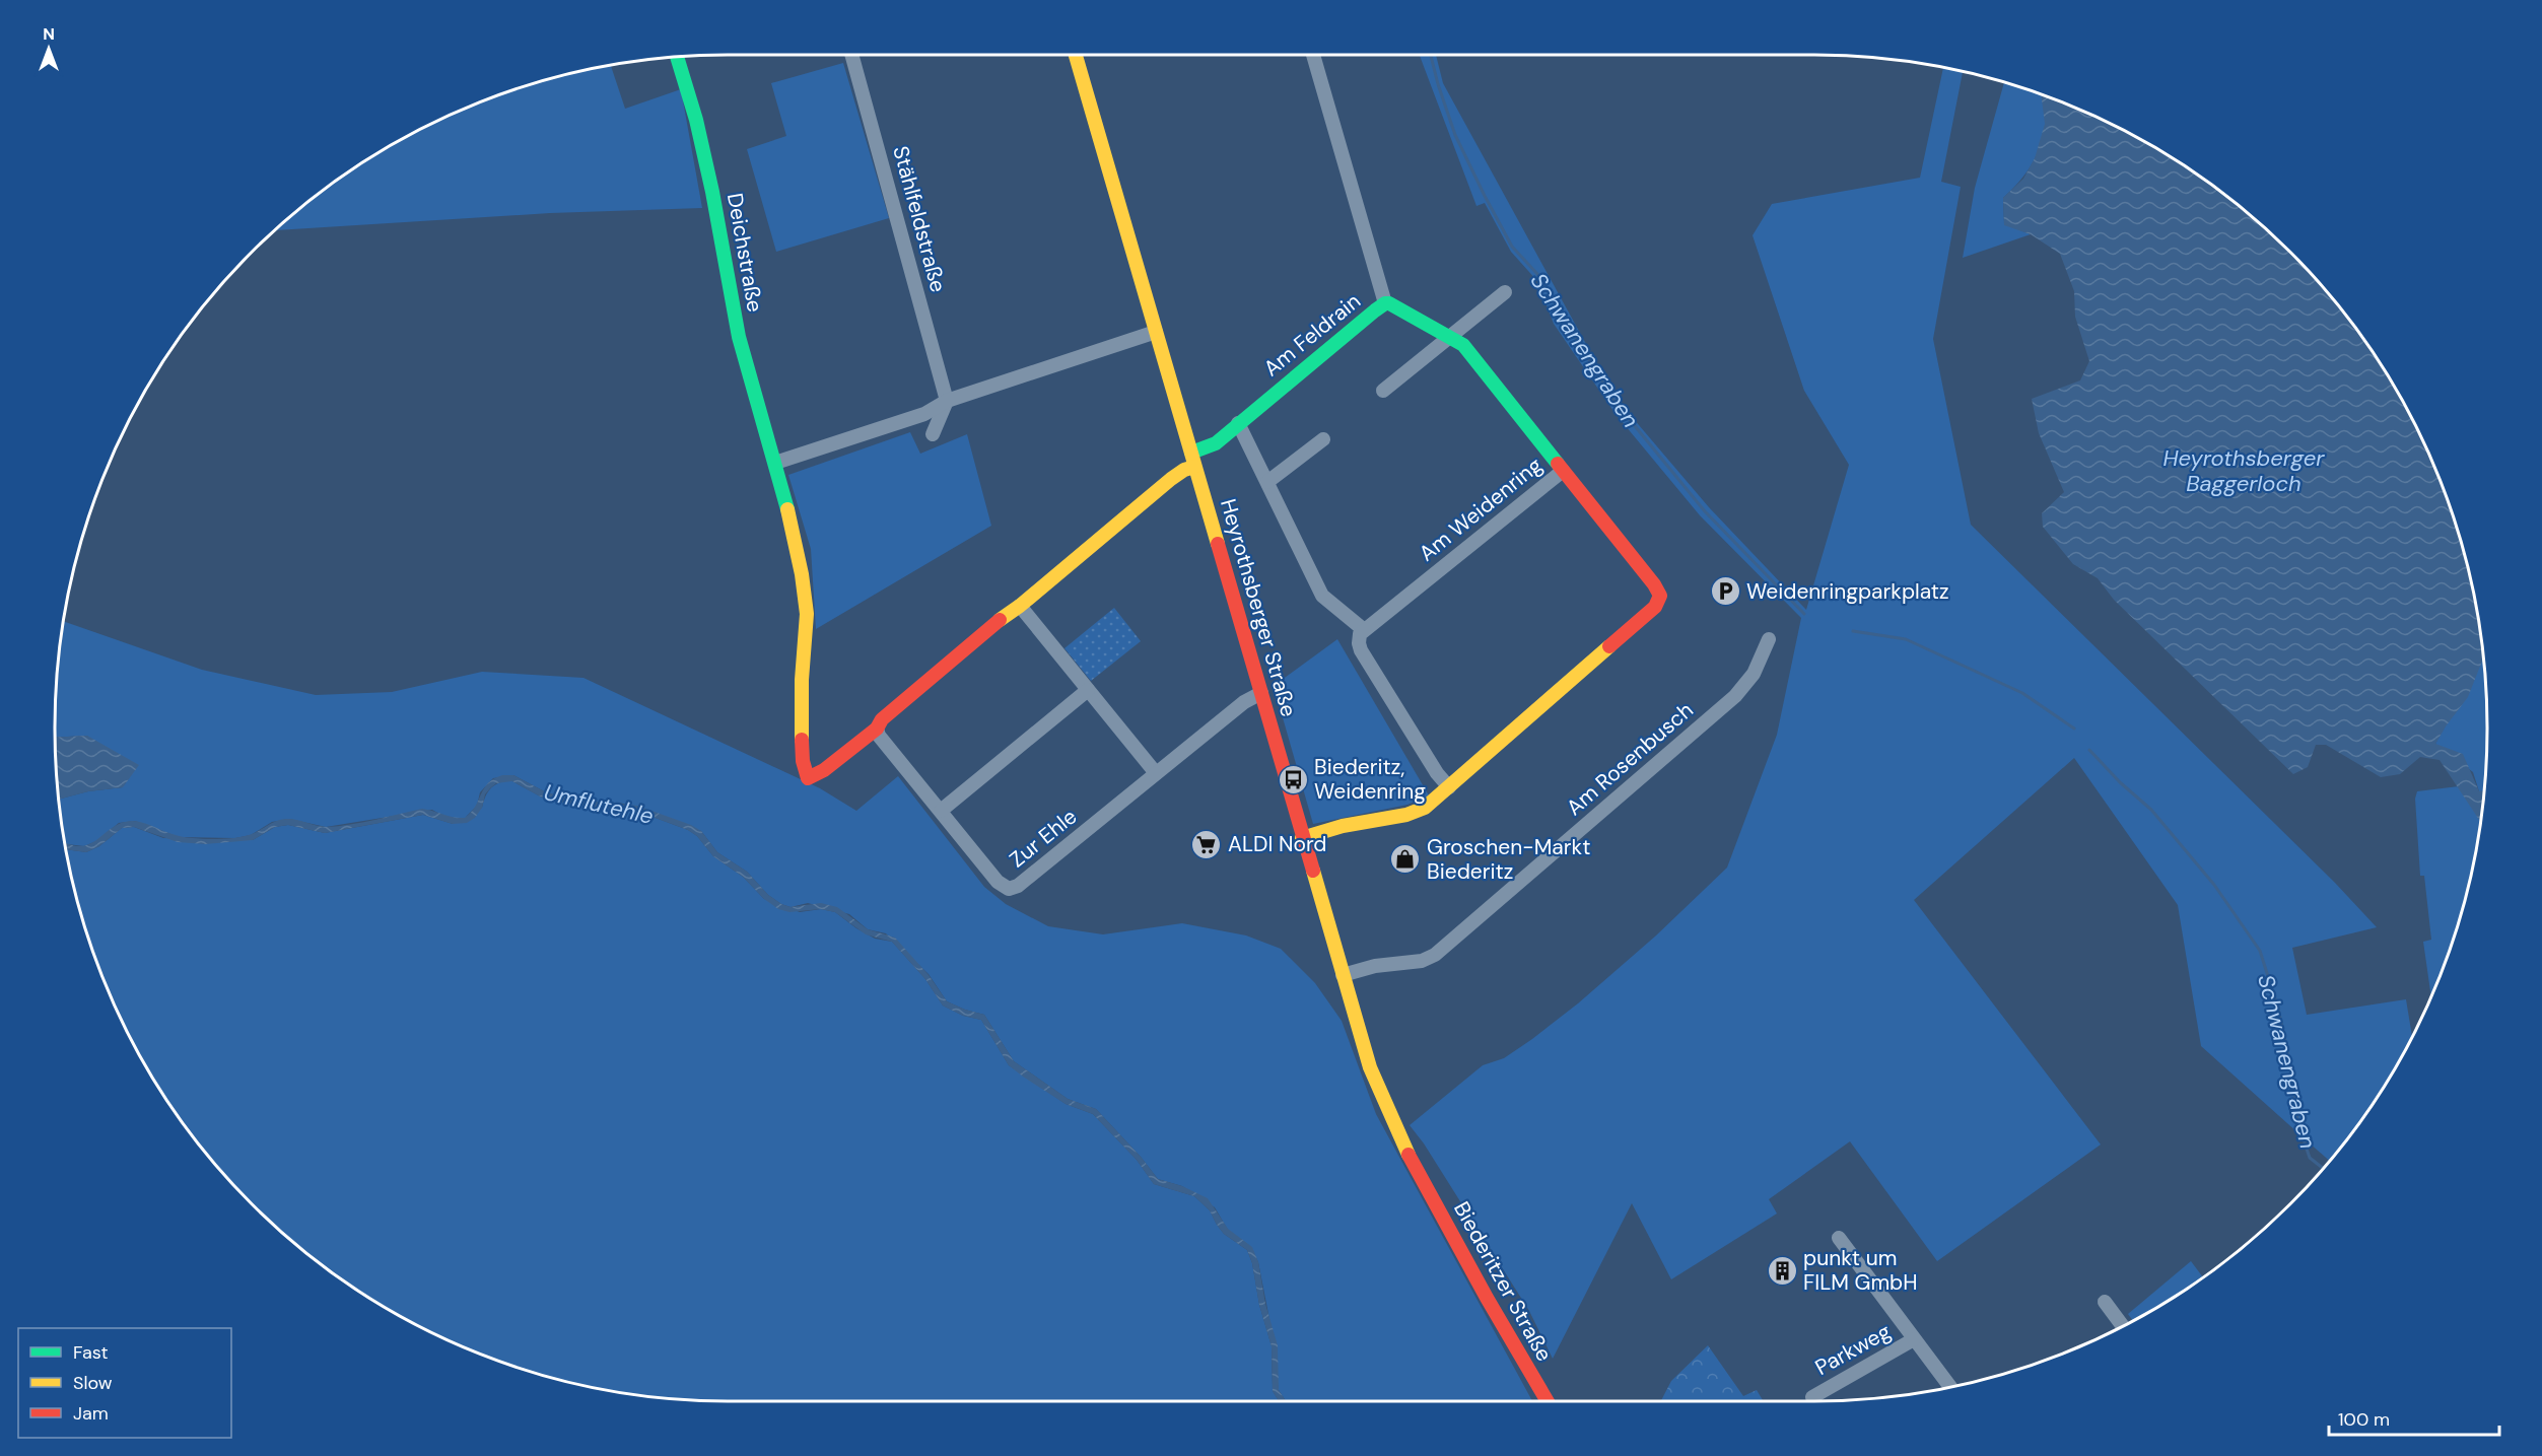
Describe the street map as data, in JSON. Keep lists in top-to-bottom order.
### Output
{
  "streets": {
    "street": [
      "Stählfeldstraße",
      "Deichstraße",
      "Am Feldrain",
      "Am Weidenring",
      "Heyrothsberger Straße",
      "Am Rosenbusch",
      "Zur Ehle",
      "Biederitzer Straße",
      "Parkweg"
    ]
  },
  "crossings": [
    ["Deichstraße", "Zur Ehle"],
    ["Am Feldrain", "Am Weidenring"],
    ["Am Feldrain", "Heyrothsberger Straße"],
    ["Am Weidenring", "Heyrothsberger Straße"],
    ["Heyrothsberger Straße", "Am Rosenbusch"],
    ["Heyrothsberger Straße", "Zur Ehle"],
    ["Heyrothsberger Straße", "Biederitzer Straße"]
  ],
  "water": ["Schwanengraben", "Heyrothsberger Baggerloch", "Umflutehle"],
  "places": {
    "parking": ["Weidenringparkplatz"],
    "bus stop": ["Biederitz, Weidenring"],
    "supermarket": ["ALDI Nord"],
    "shop": ["Groschen-Markt Biederitz"],
    "building": ["punkt um FILM GmbH"]
  },
  "legend": ["Fast", "Slow", "Jam"],
  "scale_bar": "100 m",
  "north": "top"
}
